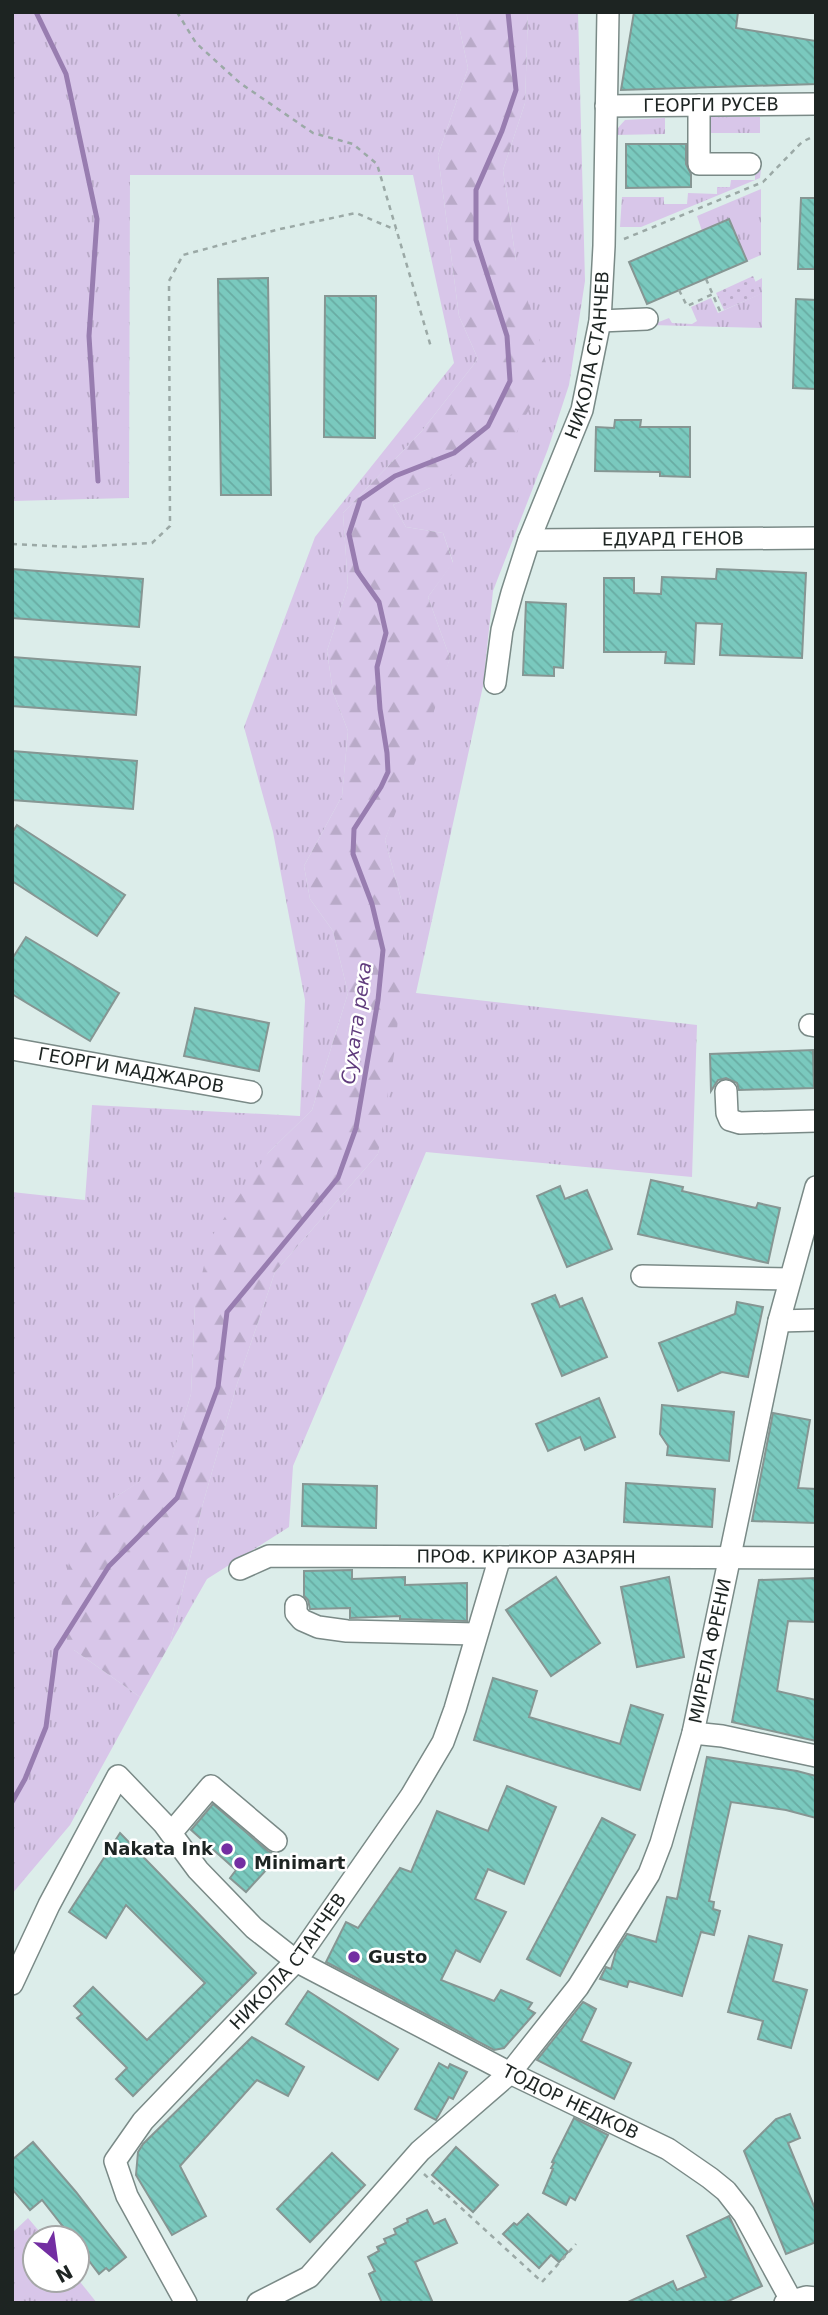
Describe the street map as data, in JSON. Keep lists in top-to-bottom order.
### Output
{
  "streets": {
    "street": [
      "ГЕОРГИ РУСЕВ",
      "НИКОЛА СТАНЧЕВ",
      "ЕДУАРД ГЕНОВ",
      "ГЕОРГИ МАДЖАРОВ",
      "ПРОФ. КРИКОР АЗАРЯН",
      "МИРЕЛА ФРЕНИ",
      "ТОДОР НЕДКОВ"
    ]
  },
  "crossings": [
    ["ГЕОРГИ РУСЕВ", "НИКОЛА СТАНЧЕВ"],
    ["НИКОЛА СТАНЧЕВ", "ЕДУАРД ГЕНОВ"],
    ["НИКОЛА СТАНЧЕВ", "ПРОФ. КРИКОР АЗАРЯН"],
    ["НИКОЛА СТАНЧЕВ", "ТОДОР НЕДКОВ"],
    ["ПРОФ. КРИКОР АЗАРЯН", "МИРЕЛА ФРЕНИ"],
    ["МИРЕЛА ФРЕНИ", "ТОДОР НЕДКОВ"]
  ],
  "water": ["Сухата река"],
  "places": ["Nakata Ink", "Minimart", "Gusto"],
  "north": "bottom right"
}
